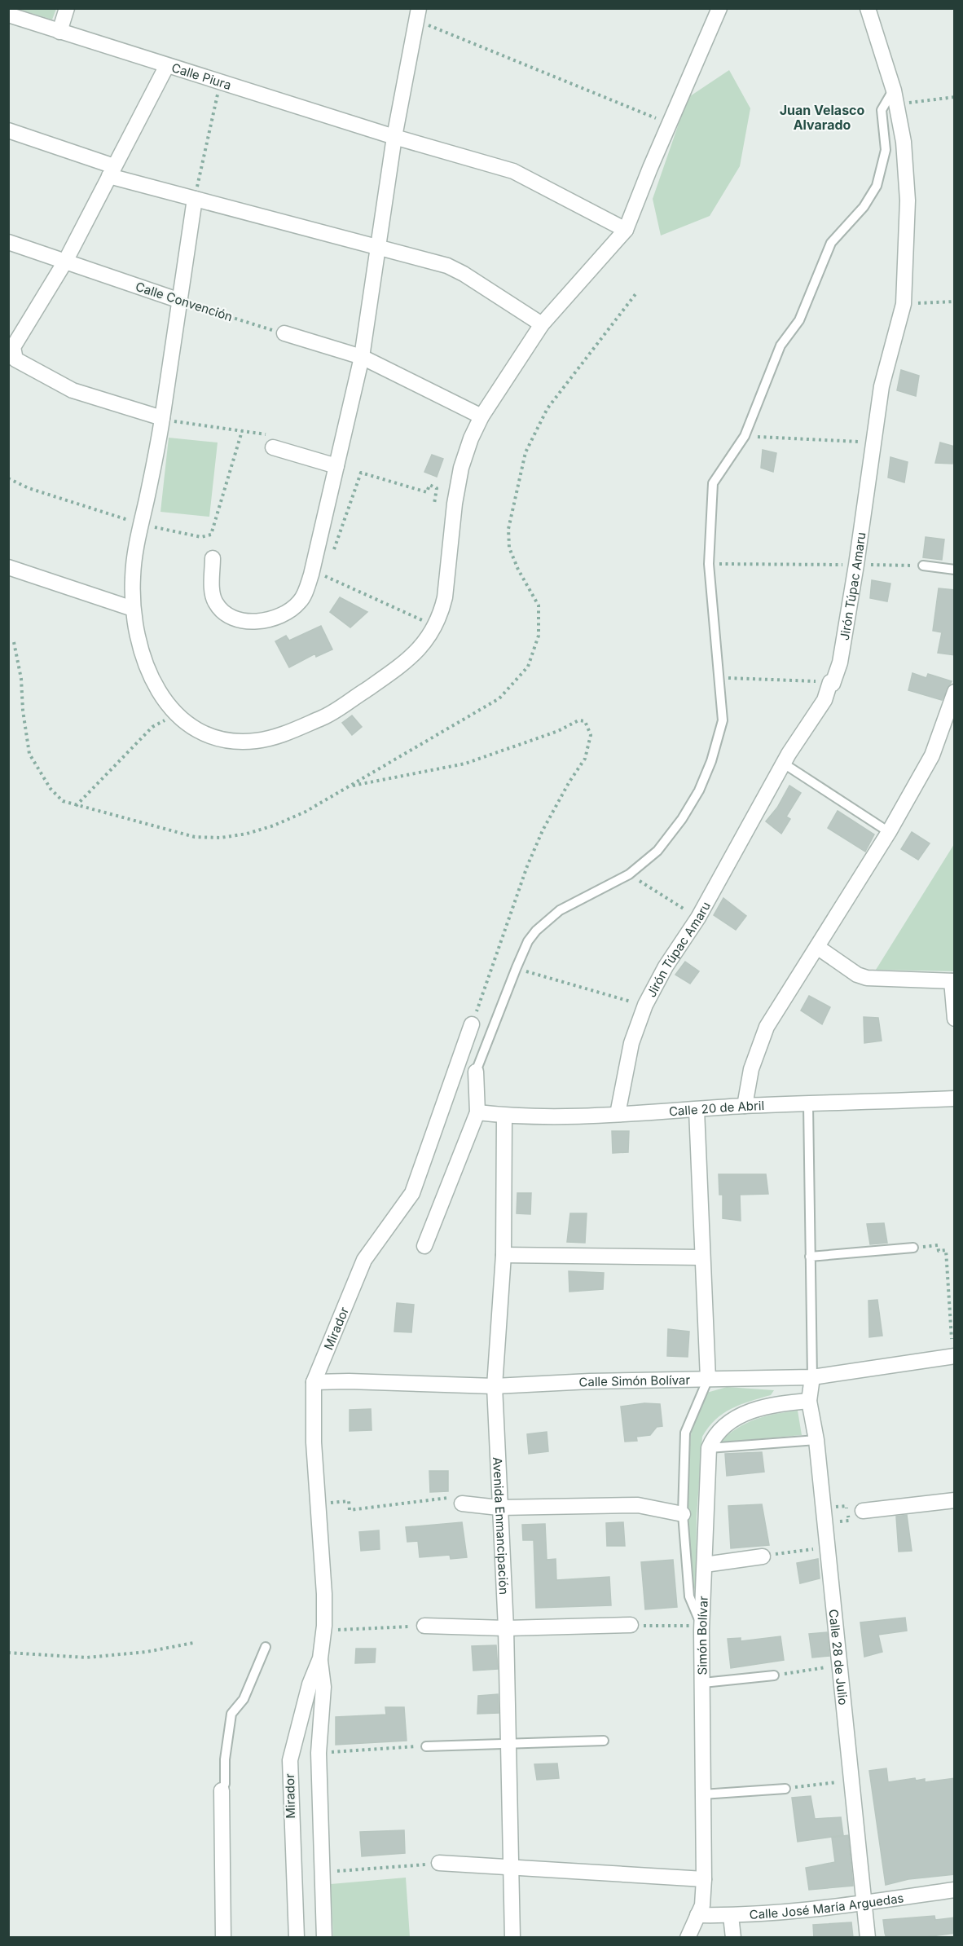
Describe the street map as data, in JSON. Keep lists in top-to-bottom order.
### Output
{
  "streets": {
    "street": [
      "Calle Piura",
      "Calle Convención",
      "Jirón Túpac Amaru",
      "Calle 20 de Abril",
      "Mirador",
      "Calle Simón Bolívar",
      "Avenida Enmancipación",
      "Simón Bolívar",
      "Calle 28 de Julio",
      "Calle José María Arguedas"
    ]
  },
  "crossings": [
    ["Jirón Túpac Amaru", "Calle 20 de Abril"],
    ["Calle 20 de Abril", "Avenida Enmancipación"],
    ["Mirador", "Calle Simón Bolívar"],
    ["Calle Simón Bolívar", "Avenida Enmancipación"],
    ["Calle Simón Bolívar", "Calle 28 de Julio"],
    ["Simón Bolívar", "Calle José María Arguedas"],
    ["Calle 28 de Julio", "Calle José María Arguedas"]
  ],
  "districts": ["Juan Velasco Alvarado"]
}
